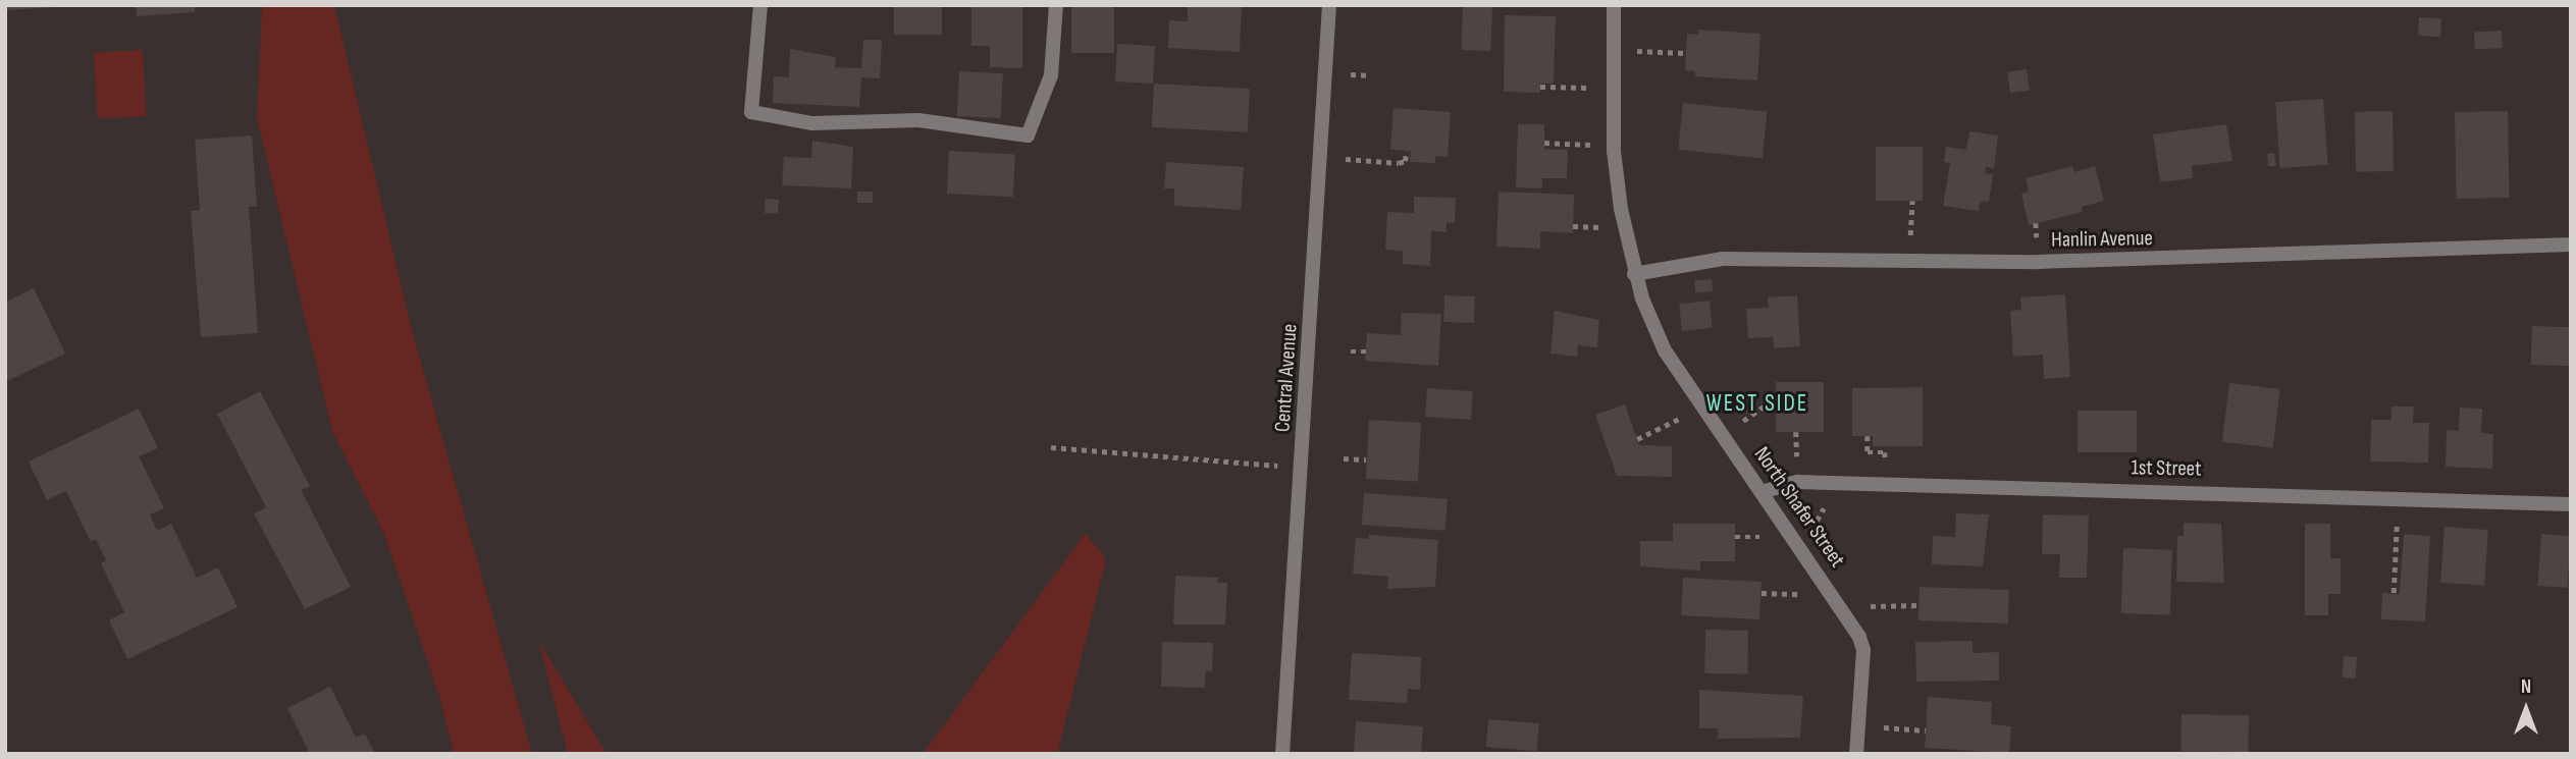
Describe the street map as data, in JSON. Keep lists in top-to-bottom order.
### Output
{
  "streets": {
    "street": [
      "Hanlin Avenue",
      "Central Avenue",
      "1st Street",
      "North Shafer Street"
    ]
  },
  "crossings": [
    ["Hanlin Avenue", "North Shafer Street"],
    ["1st Street", "North Shafer Street"]
  ],
  "districts": ["WEST SIDE"],
  "north": "top"
}
